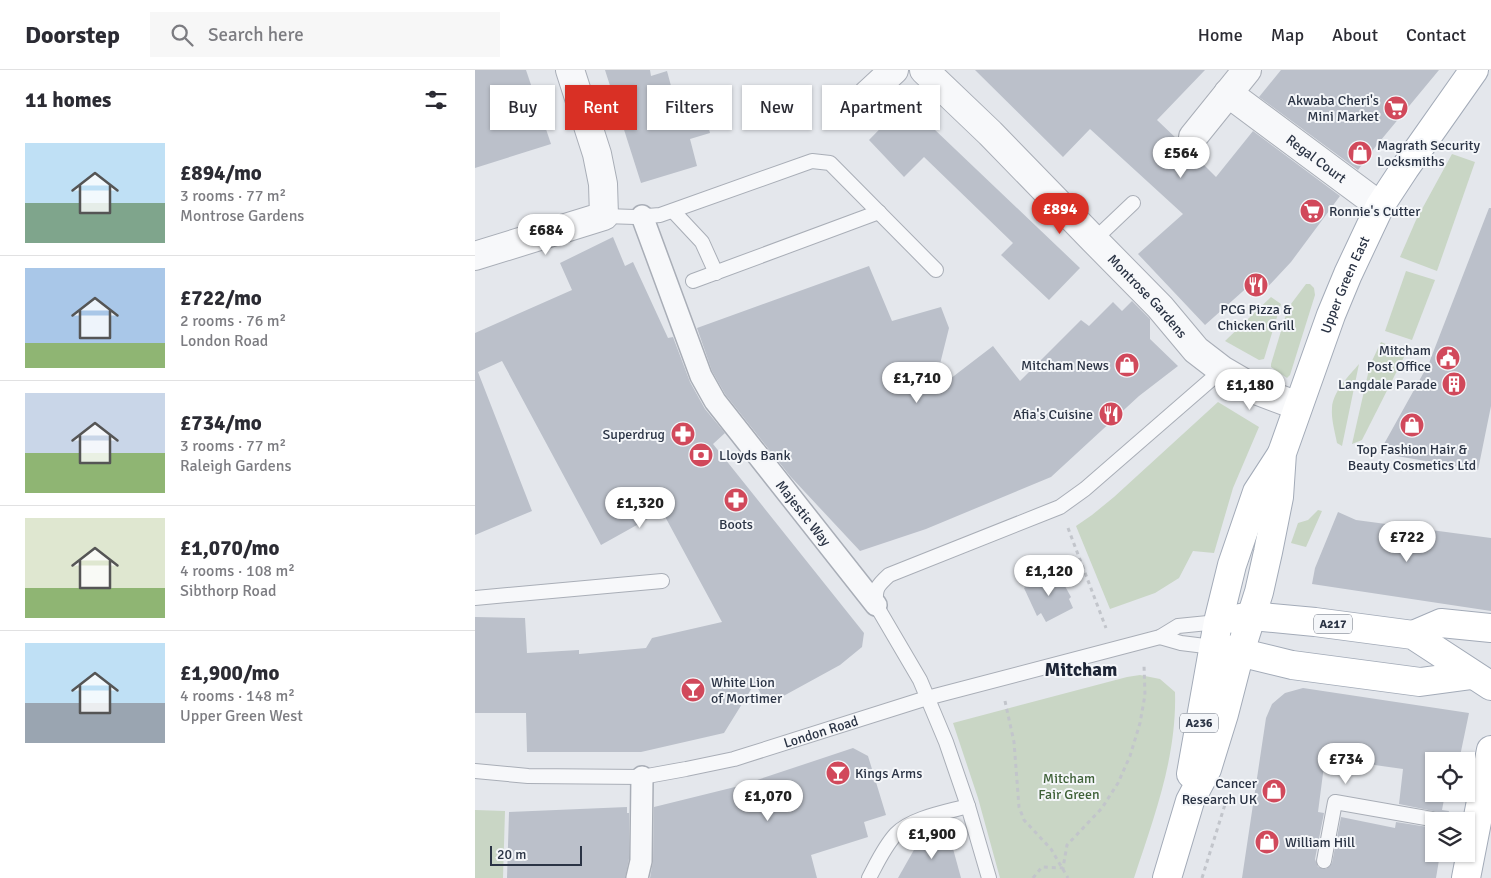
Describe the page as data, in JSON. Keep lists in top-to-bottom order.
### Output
{
  "streets": {
    "main road": [
      "Upper Green East",
      "A217",
      "A236",
      "London Road"
    ],
    "street": ["Regal Court", "Montrose Gardens", "Majestic Way"]
  },
  "crossings": [
    ["Regal Court", "Upper Green East"],
    ["Upper Green East", "A236"],
    ["Upper Green East", "London Road"],
    ["Majestic Way", "London Road"],
    ["A236", "London Road"]
  ],
  "districts": ["Mitcham"],
  "parks": ["Mitcham Fair Green"],
  "places": {
    "supermarket": ["Akwaba Cheri's Mini Market", "Ronnie's Cutter"],
    "shop": [
      "Magrath Security Locksmiths",
      "Mitcham News",
      "Top Fashion Hair & Beauty Cosmetics Ltd",
      "Cancer Research UK",
      "William Hill"
    ],
    "restaurant": ["PCG Pizza & Chicken Grill", "Afia's Cuisine"],
    "public building": ["Mitcham Post Office"],
    "building": ["Langdale Parade"],
    "pharmacy": ["Superdrug", "Boots"],
    "bank": ["Lloyds Bank"],
    "bar": ["White Lion of Mortimer", "Kings Arms"]
  },
  "scale_bar": "20 m",
  "page": {
    "header": "Doorstep",
    "search": "Search here",
    "nav": [
      "Home",
      "Map",
      "About",
      "Contact"
    ],
    "heading": "11 homes",
    "chip": [
      "Buy",
      "Rent",
      "Filters",
      "New",
      "Apartment"
    ],
    "list": [
      {
        "name": "£894/mo",
        "note": "3 rooms · 77 m² · Montrose Gardens"
      },
      {
        "name": "£722/mo",
        "note": "2 rooms · 76 m² · London Road"
      },
      {
        "name": "£734/mo",
        "note": "3 rooms · 77 m² · Raleigh Gardens"
      },
      {
        "name": "£1,070/mo",
        "note": "4 rooms · 108 m² · Sibthorp Road"
      },
      {
        "name": "£1,900/mo",
        "note": "4 rooms · 148 m² · Upper Green West"
      }
    ],
    "price": [
      "£564",
      "£894",
      "£684",
      "£1,710",
      "£1,180",
      "£1,320",
      "£722",
      "£1,120",
      "£734",
      "£1,070",
      "£1,900"
    ],
    "scale": "20 m"
  }
}
